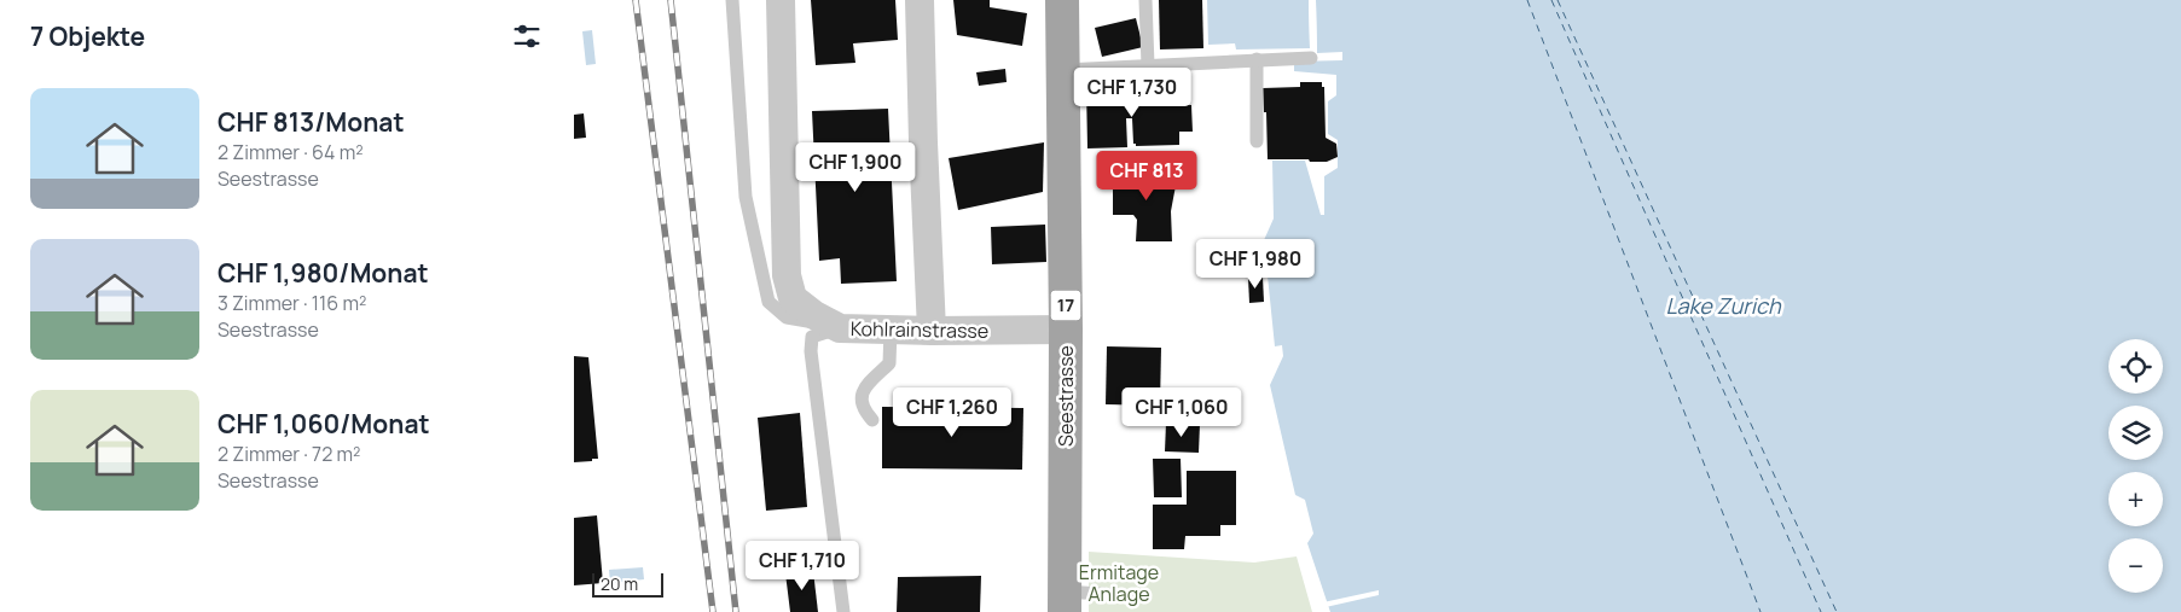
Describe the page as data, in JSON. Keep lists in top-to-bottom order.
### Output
{
  "streets": {
    "main road": ["17", "Seestrasse"],
    "street": ["Kohlrainstrasse"]
  },
  "crossings": [
    ["Kohlrainstrasse", "Seestrasse"]
  ],
  "water": ["Lake Zurich"],
  "parks": ["Ermitage Anlage"],
  "scale_bar": "20 m",
  "page": {
    "heading": "7 Objekte",
    "price": [
      "CHF 1,730",
      "CHF 1,900",
      "CHF 813",
      "CHF 1,980",
      "CHF 1,260",
      "CHF 1,060",
      "CHF 1,710"
    ],
    "list": [
      {
        "name": "CHF 813/Monat",
        "note": "2 Zimmer · 64 m² · Seestrasse"
      },
      {
        "name": "CHF 1,980/Monat",
        "note": "3 Zimmer · 116 m² · Seestrasse"
      },
      {
        "name": "CHF 1,060/Monat",
        "note": "2 Zimmer · 72 m² · Seestrasse"
      }
    ],
    "map_buttons": ["+", "−"],
    "scale": "20 m"
  }
}
